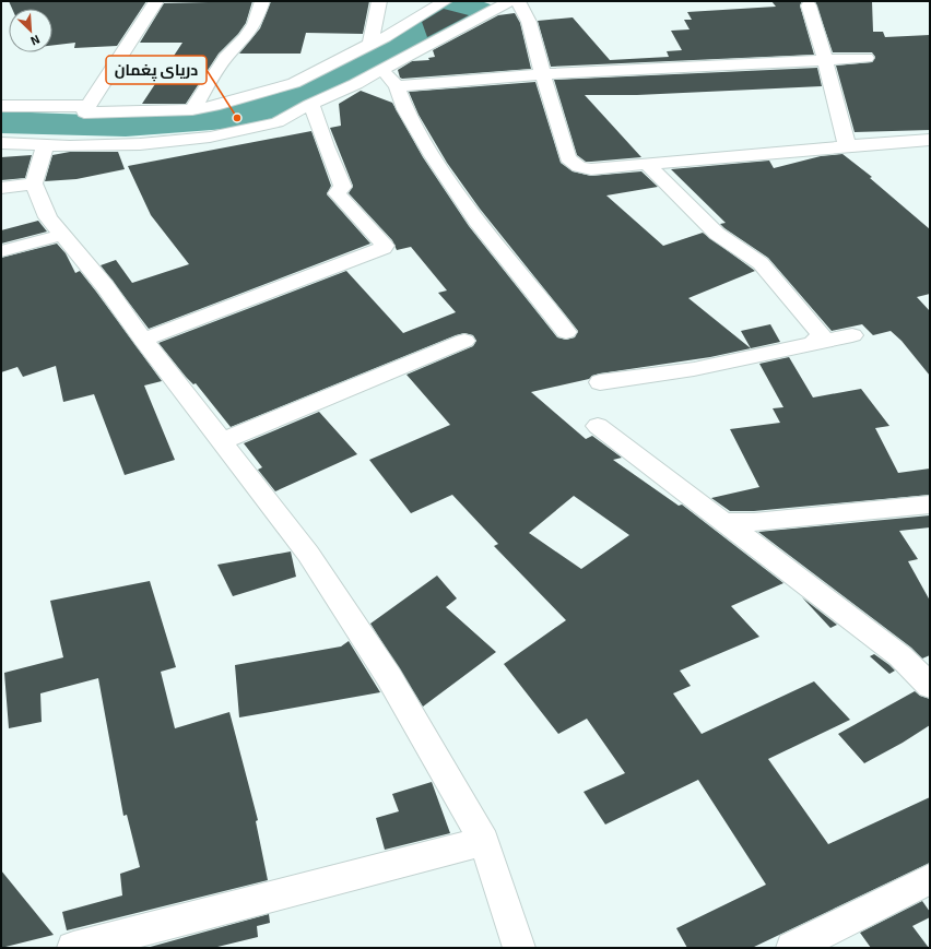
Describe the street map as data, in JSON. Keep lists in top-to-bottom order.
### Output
{
  "places": ["دریای پغمان"],
  "north": "bottom right"
}
